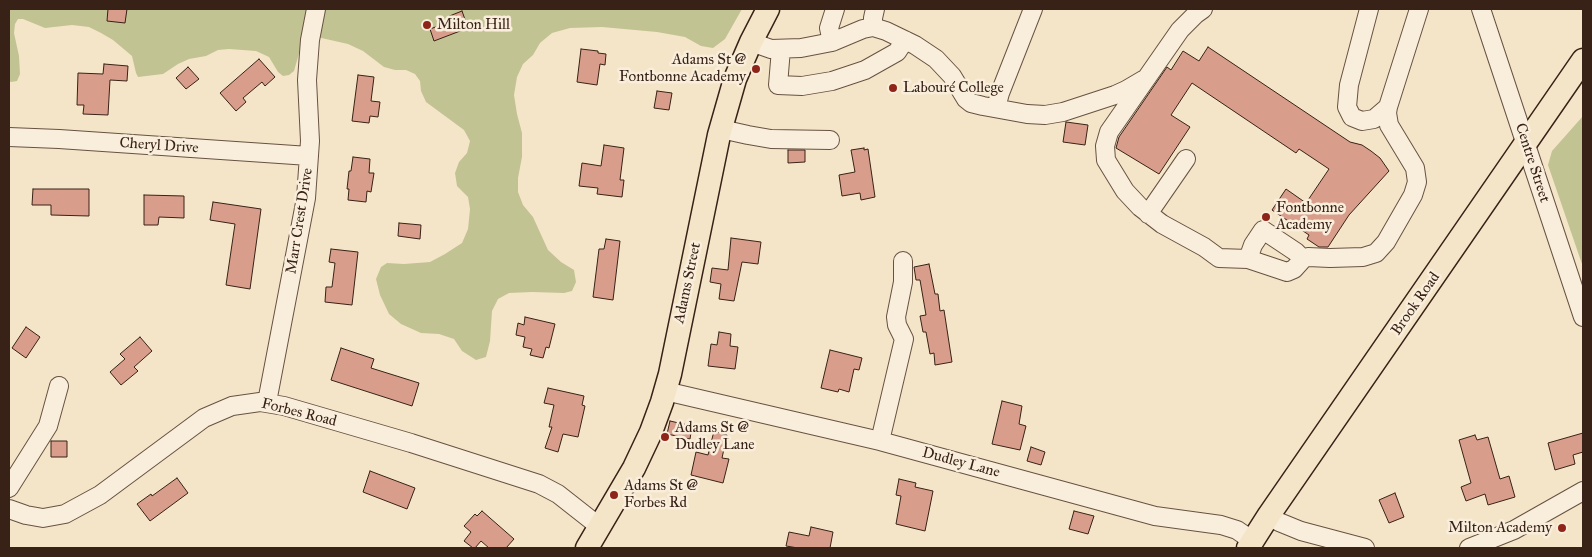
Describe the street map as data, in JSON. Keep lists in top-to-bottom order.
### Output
{
  "streets": {
    "main road": ["Adams Street", "Brook Road"],
    "street": [
      "Cheryl Drive",
      "Centre Street",
      "Marr Crest Drive",
      "Forbes Road",
      "Dudley Lane"
    ]
  },
  "crossings": [
    ["Cheryl Drive", "Marr Crest Drive"],
    ["Centre Street", "Brook Road"],
    ["Marr Crest Drive", "Forbes Road"],
    ["Adams Street", "Forbes Road"],
    ["Adams Street", "Dudley Lane"],
    ["Brook Road", "Dudley Lane"]
  ],
  "places": [
    "Milton Hill",
    "Adams St @ Fontbonne Academy",
    "Labouré College",
    "Fontbonne Academy",
    "Adams St @ Dudley Lane",
    "Adams St @ Forbes Rd",
    "Milton Academy"
  ]
}
